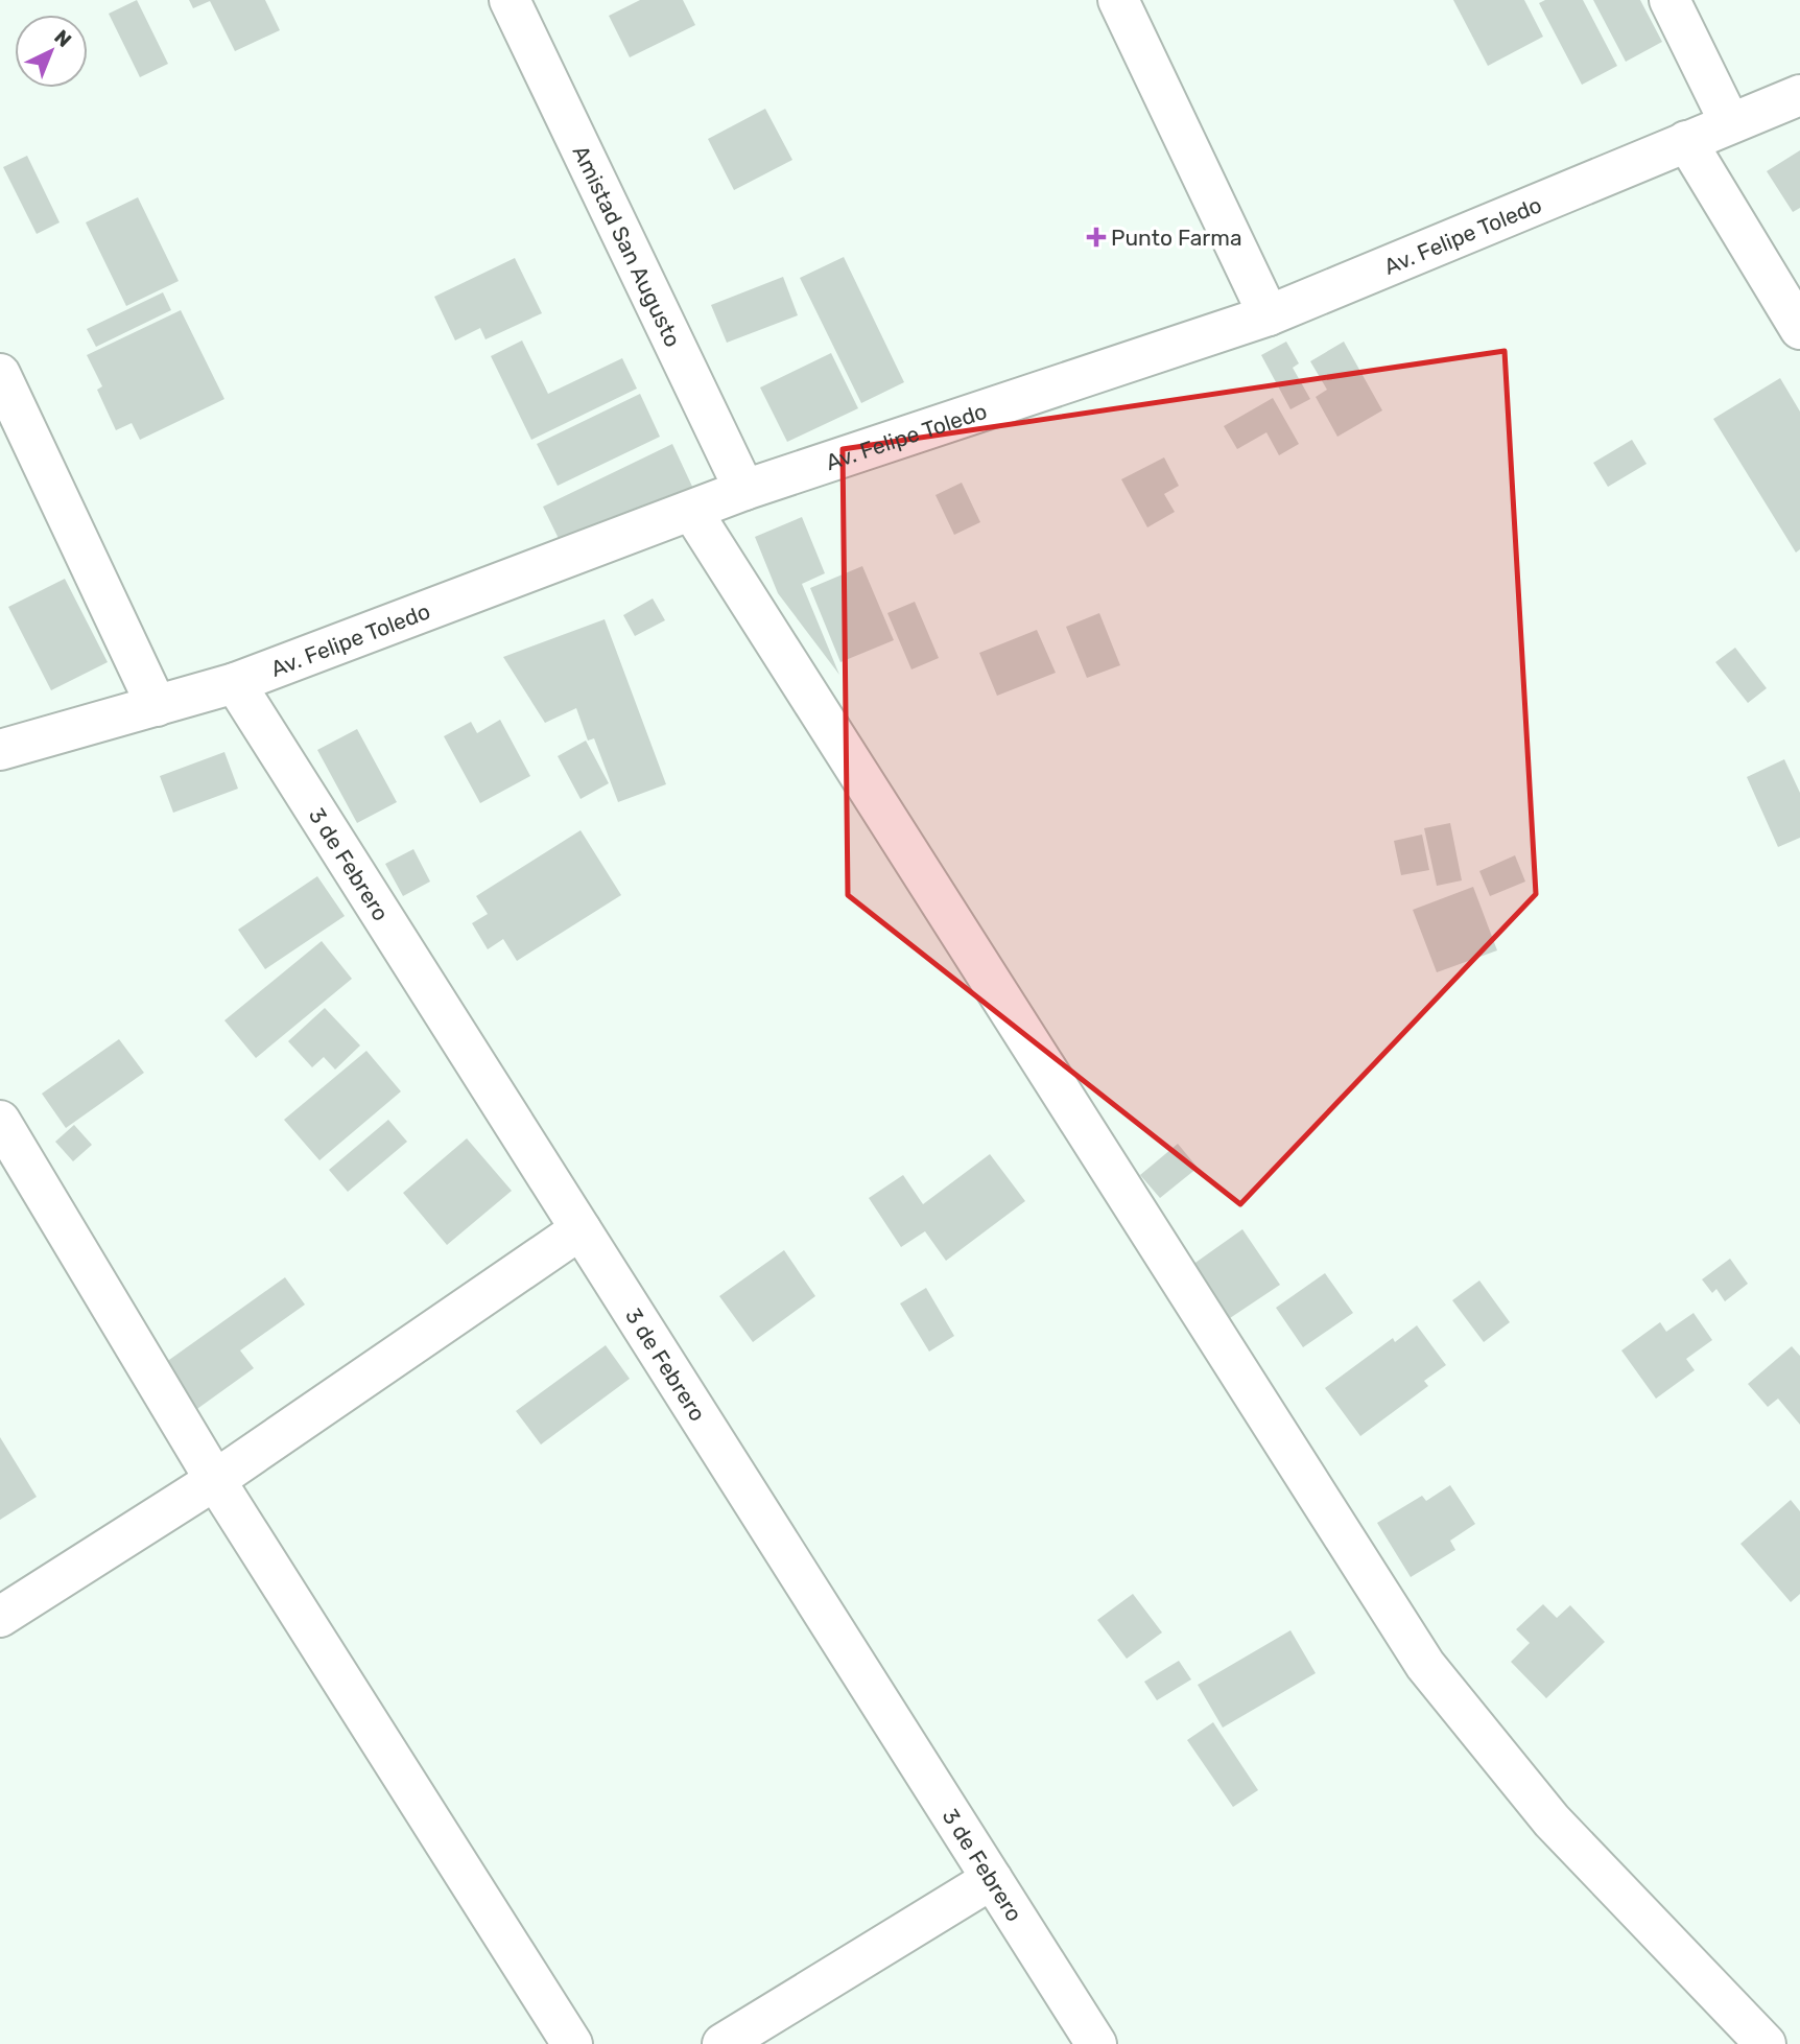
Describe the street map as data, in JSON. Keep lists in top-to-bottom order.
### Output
{
  "streets": {
    "street": ["Av. Felipe Toledo", "Amistad San Augusto", "3 de Febrero"]
  },
  "crossings": [
    ["Av. Felipe Toledo", "Amistad San Augusto"],
    ["Av. Felipe Toledo", "3 de Febrero"]
  ],
  "places": {
    "health": ["Punto Farma"]
  },
  "north": "top right"
}
